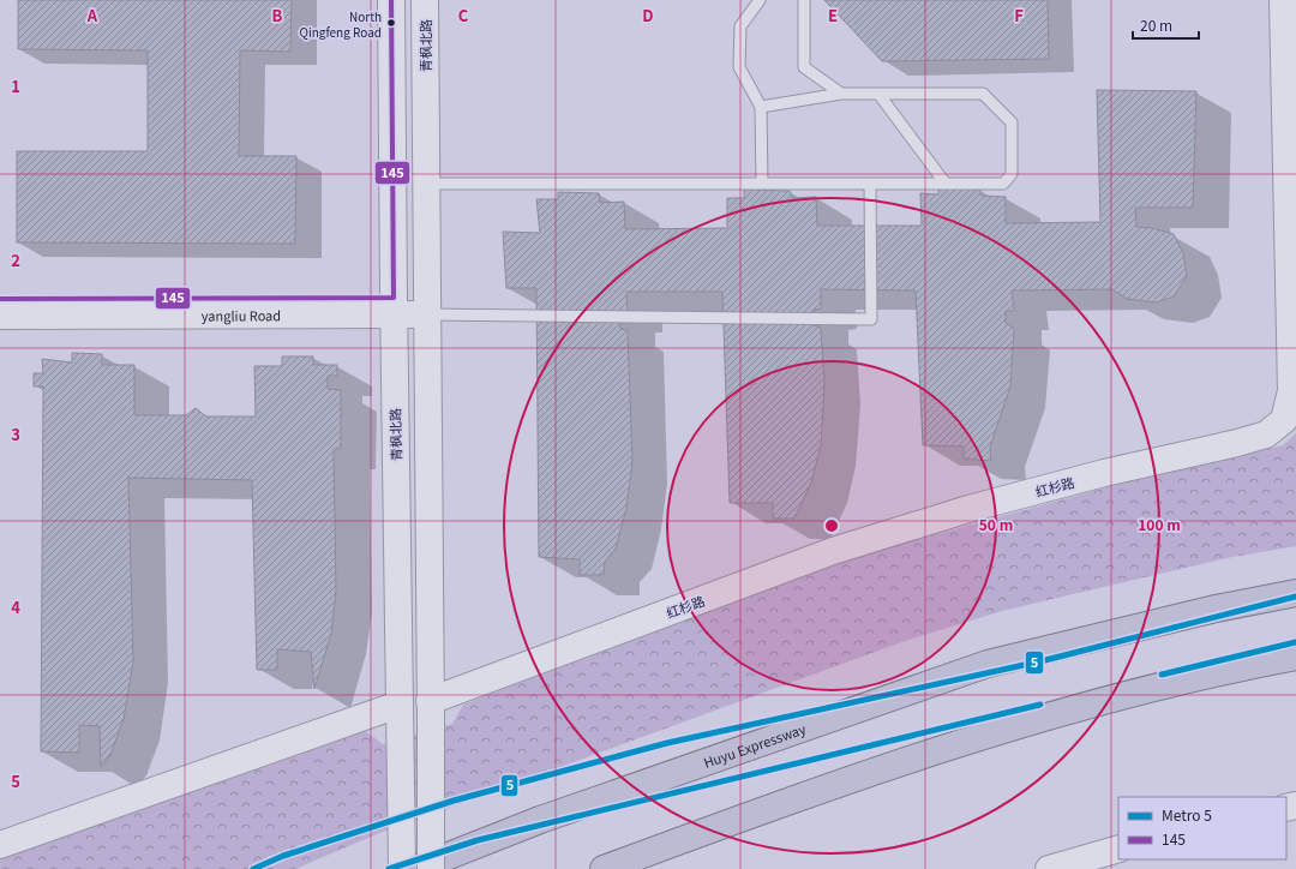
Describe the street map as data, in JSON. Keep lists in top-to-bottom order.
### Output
{
  "streets": {
    "highway": ["Huyu Expressway"],
    "street": ["青枫北路", "yangliu Road", "红杉路"]
  },
  "crossings": [
    ["青枫北路", "yangliu Road"],
    ["青枫北路", "红杉路"]
  ],
  "places": ["North Qingfeng Road"],
  "lines": ["transit line 145", "metro line 5"],
  "legend": ["Metro 5", "145"],
  "scale_bar": "20 m",
  "grid": {
    "columns": [
      "A",
      "B",
      "C",
      "D",
      "E",
      "F"
    ],
    "rows": [
      "1",
      "2",
      "3",
      "4",
      "5"
    ]
  },
  "rings": ["50 m", "100 m"]
}
